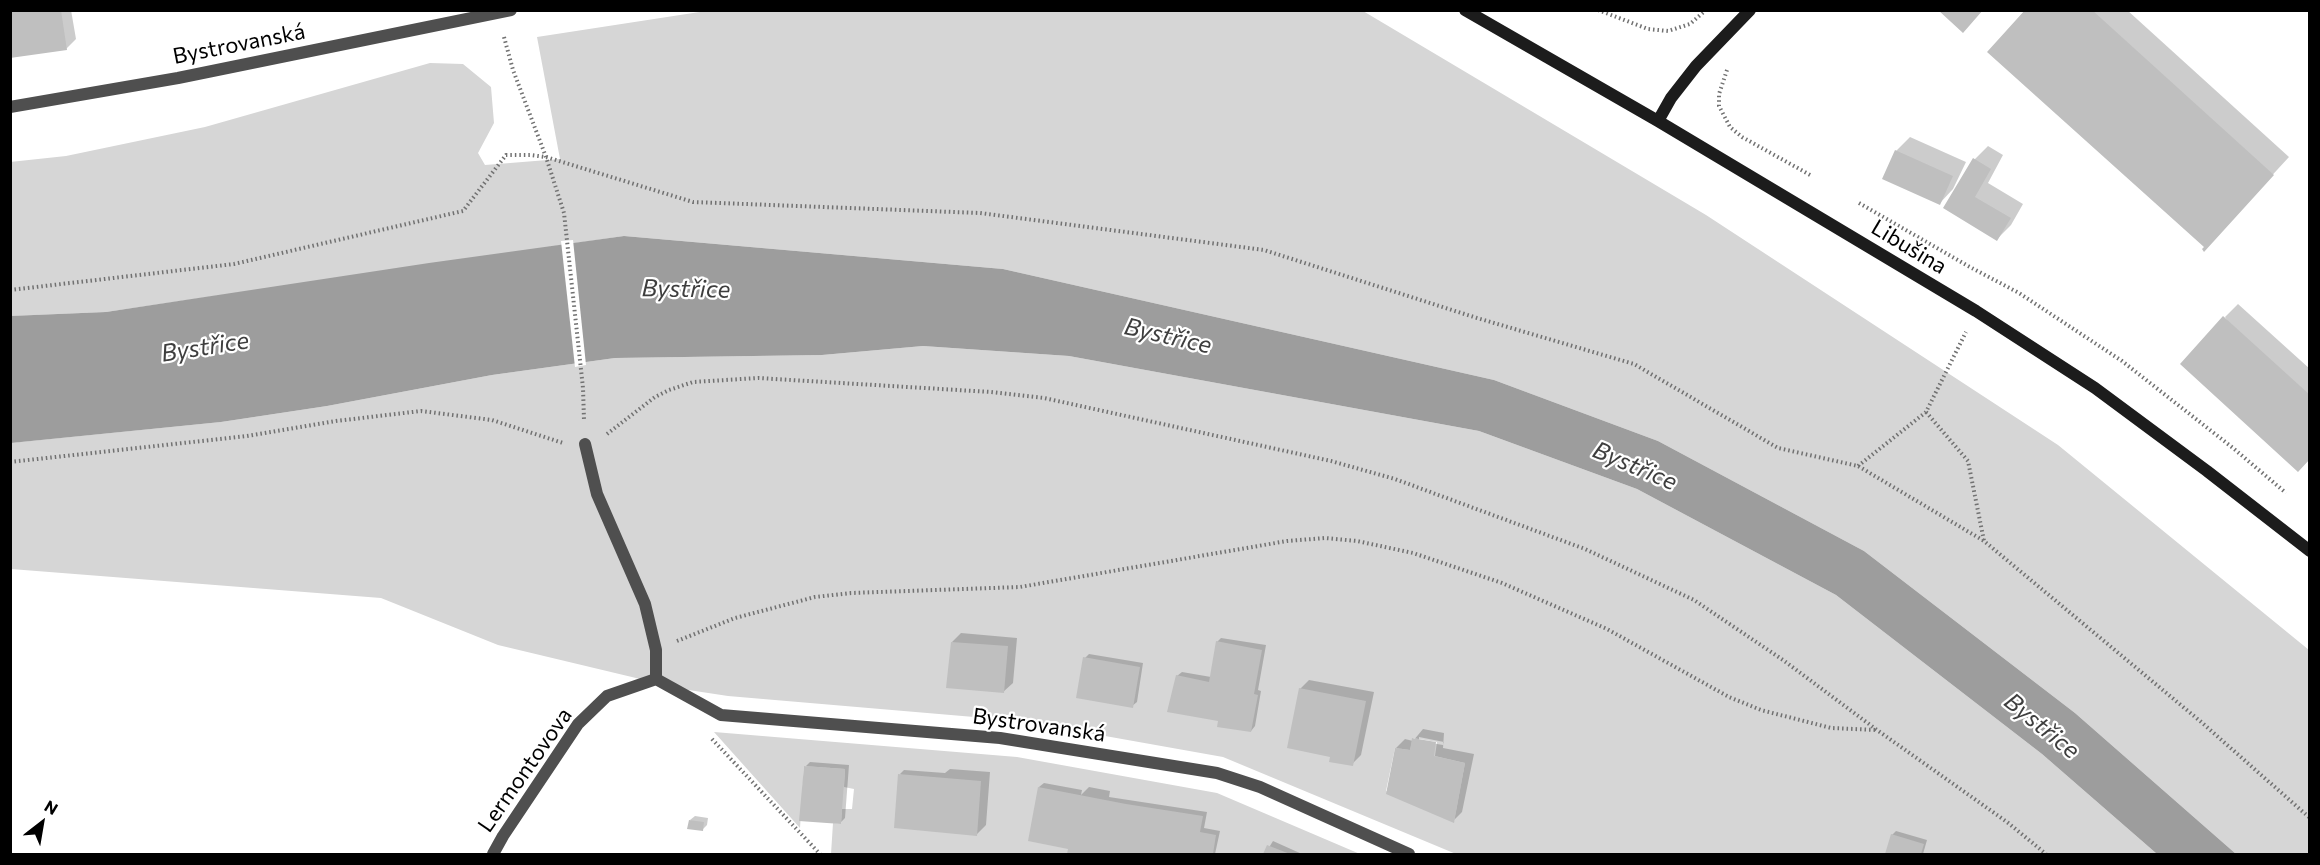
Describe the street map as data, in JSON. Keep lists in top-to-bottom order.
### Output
{
  "streets": {
    "street": ["Bystrovanská", "Libušina", "Lermontovova"]
  },
  "crossings": [
    ["Bystrovanská", "Lermontovova"]
  ],
  "water": ["Bystřice"],
  "north": "top right"
}
